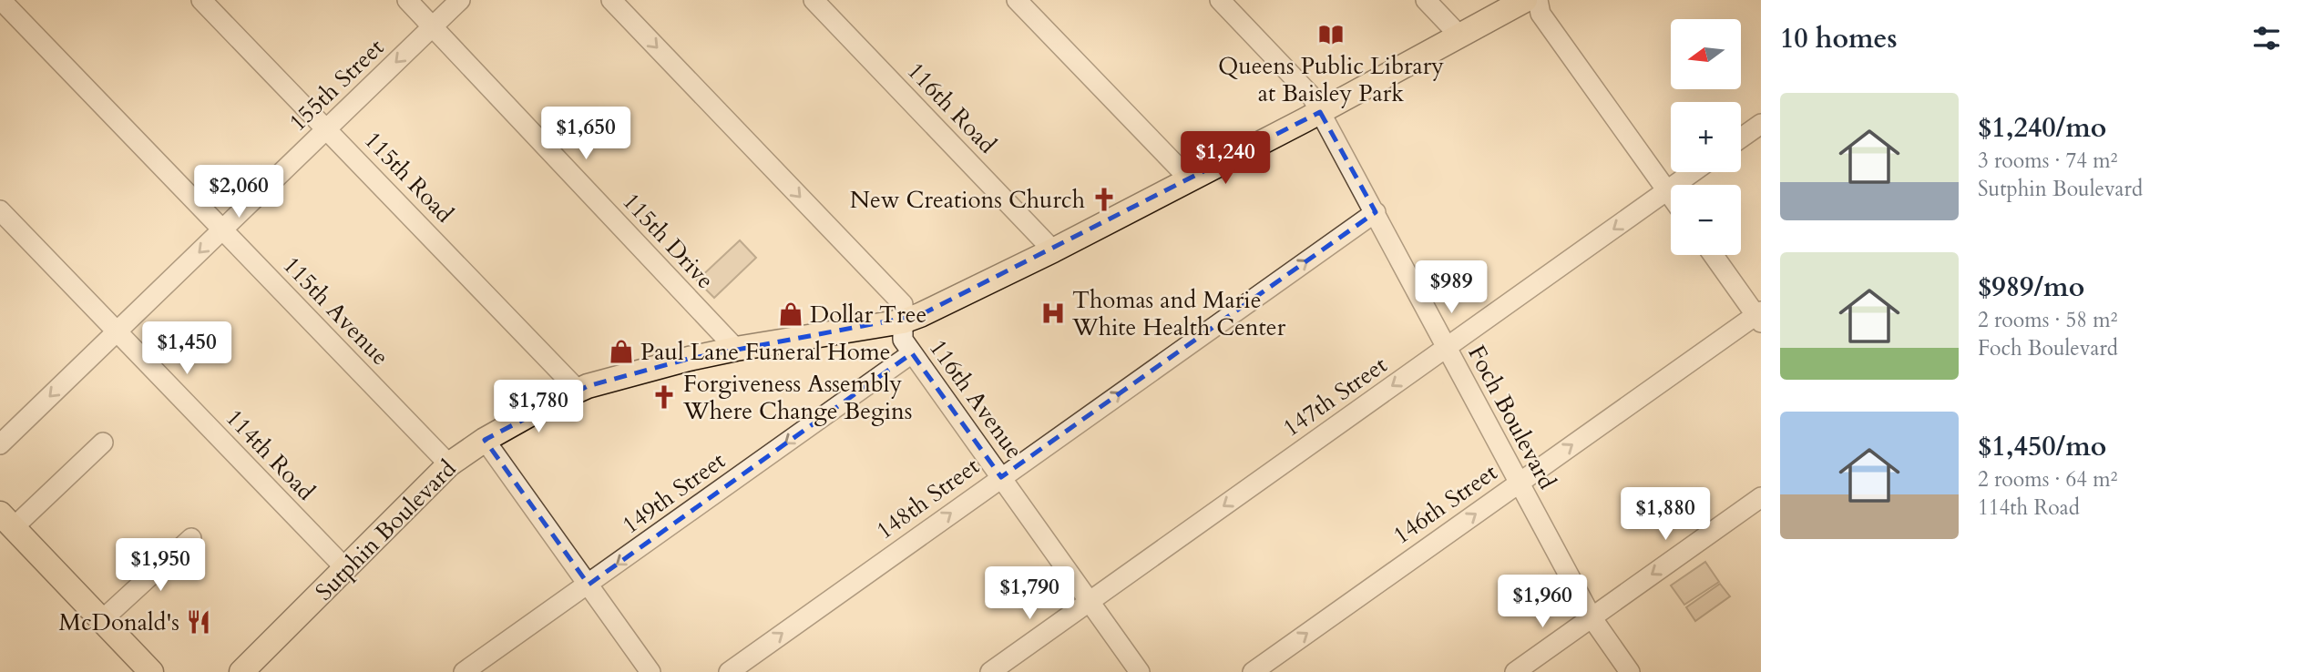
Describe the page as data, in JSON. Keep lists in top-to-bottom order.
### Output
{
  "streets": {
    "main road": ["Sutphin Boulevard"],
    "street": [
      "155th Street",
      "116th Road",
      "115th Road",
      "115th Drive",
      "115th Avenue",
      "147th Street",
      "116th Avenue",
      "Foch Boulevard",
      "114th Road",
      "149th Street",
      "148th Street",
      "146th Street"
    ]
  },
  "crossings": [
    ["155th Street", "115th Road"],
    ["155th Street", "115th Drive"],
    ["155th Street", "115th Avenue"],
    ["155th Street", "114th Road"],
    ["116th Road", "Sutphin Boulevard"],
    ["115th Road", "Sutphin Boulevard"],
    ["115th Drive", "Sutphin Boulevard"],
    ["115th Avenue", "Sutphin Boulevard"],
    ["147th Street", "116th Avenue"],
    ["147th Street", "Foch Boulevard"],
    ["116th Avenue", "149th Street"],
    ["116th Avenue", "148th Street"],
    ["116th Avenue", "Sutphin Boulevard"],
    ["Foch Boulevard", "148th Street"],
    ["Foch Boulevard", "146th Street"],
    ["Foch Boulevard", "Sutphin Boulevard"],
    ["114th Road", "Sutphin Boulevard"]
  ],
  "one_way": [
    "155th Street",
    "147th Street",
    "116th Avenue",
    "149th Street",
    "148th Street"
  ],
  "places": {
    "library": ["Queens Public Library at Baisley Park"],
    "church": ["New Creations Church", "Forgiveness Assembly Where Change Begins"],
    "hospital": ["Thomas and Marie White Health Center"],
    "shop": ["Dollar Tree", "Paul Lane Funeral Home"],
    "restaurant": ["McDonald's"]
  },
  "north": "left",
  "page": {
    "heading": "10 homes",
    "map_buttons": ["+", "−"],
    "list": [
      {
        "name": "$1,240/mo",
        "note": "3 rooms · 74 m² · Sutphin Boulevard"
      },
      {
        "name": "$989/mo",
        "note": "2 rooms · 58 m² · Foch Boulevard"
      },
      {
        "name": "$1,450/mo",
        "note": "2 rooms · 64 m² · 114th Road"
      }
    ],
    "price": [
      "$1,650",
      "$1,240",
      "$2,060",
      "$989",
      "$1,450",
      "$1,780",
      "$1,880",
      "$1,950",
      "$1,790",
      "$1,960"
    ]
  }
}
